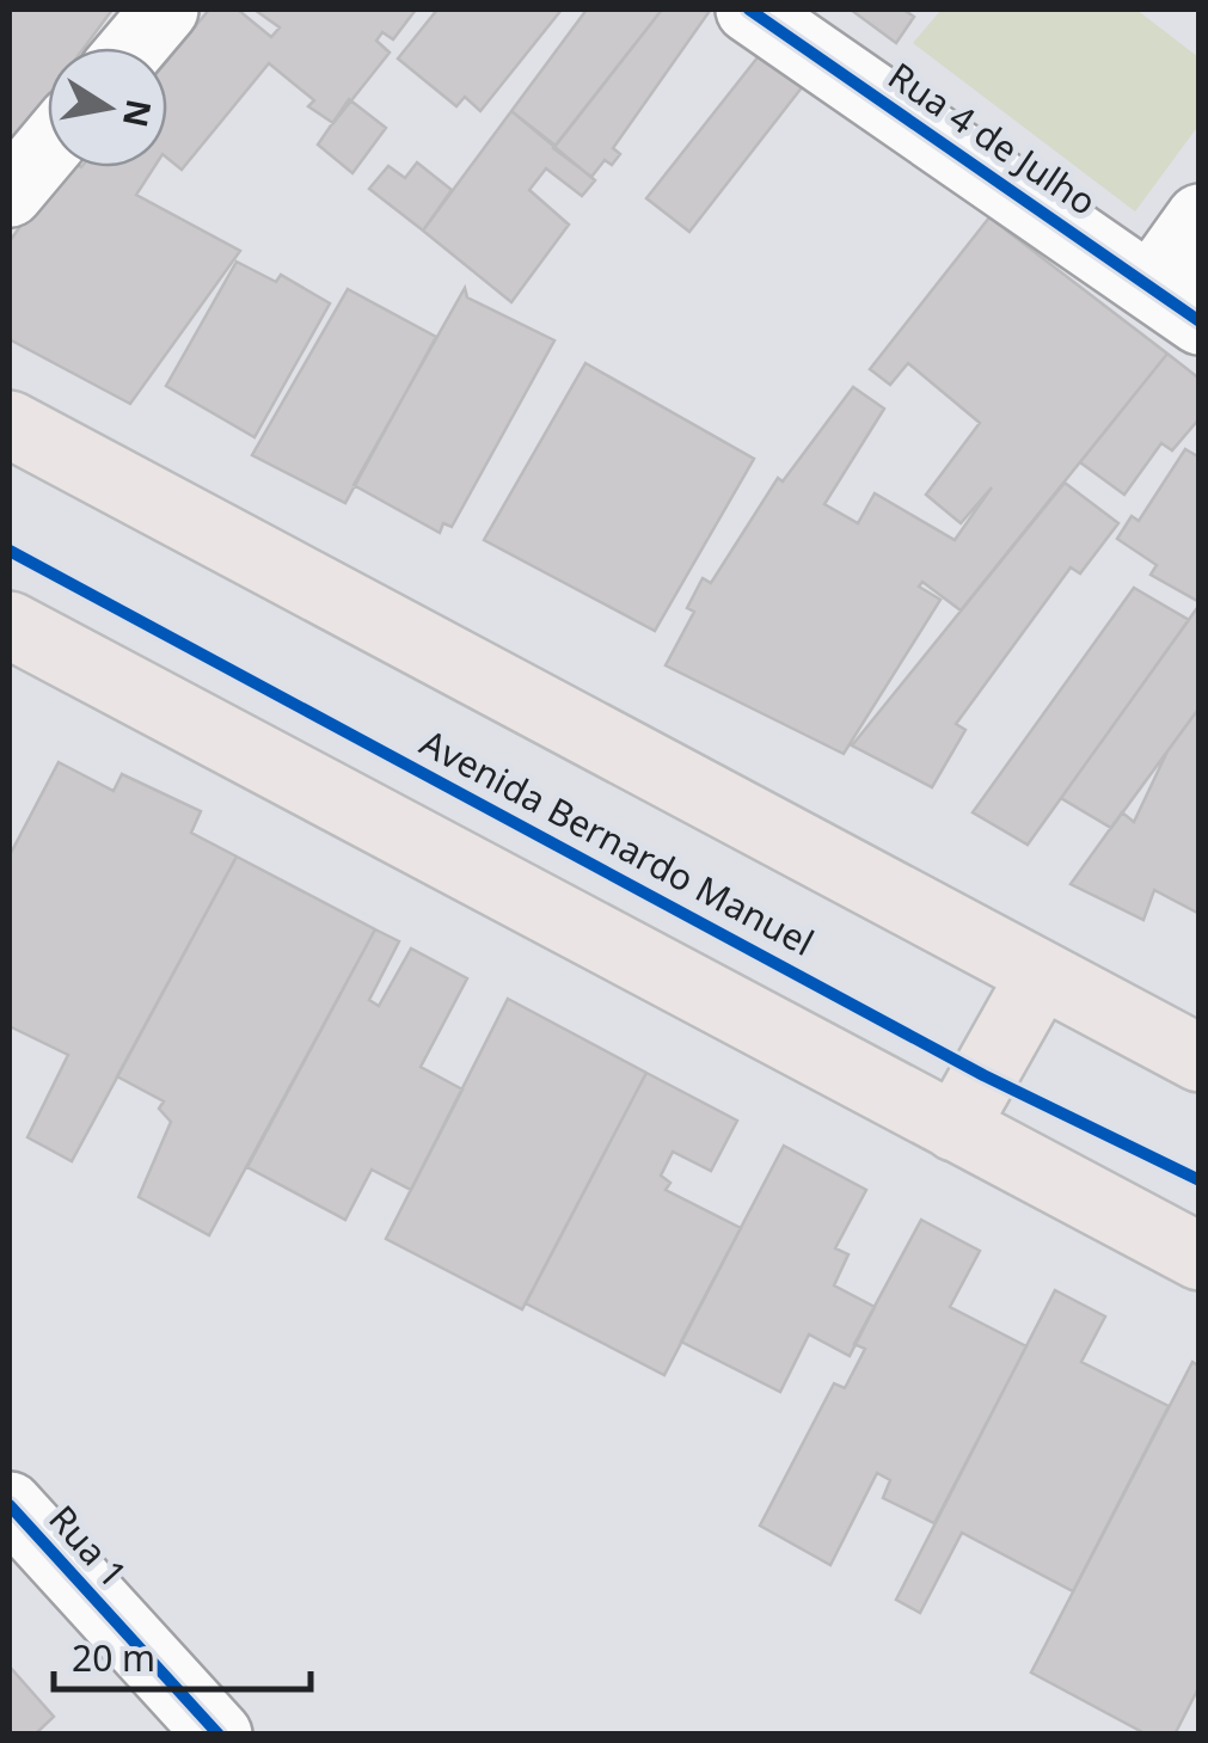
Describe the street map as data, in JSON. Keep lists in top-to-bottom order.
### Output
{
  "streets": {
    "street": ["Rua 4 de Julho", "Rua 1"],
    "cycle path": ["Avenida Bernardo Manuel"]
  },
  "scale_bar": "20 m",
  "north": "right"
}
